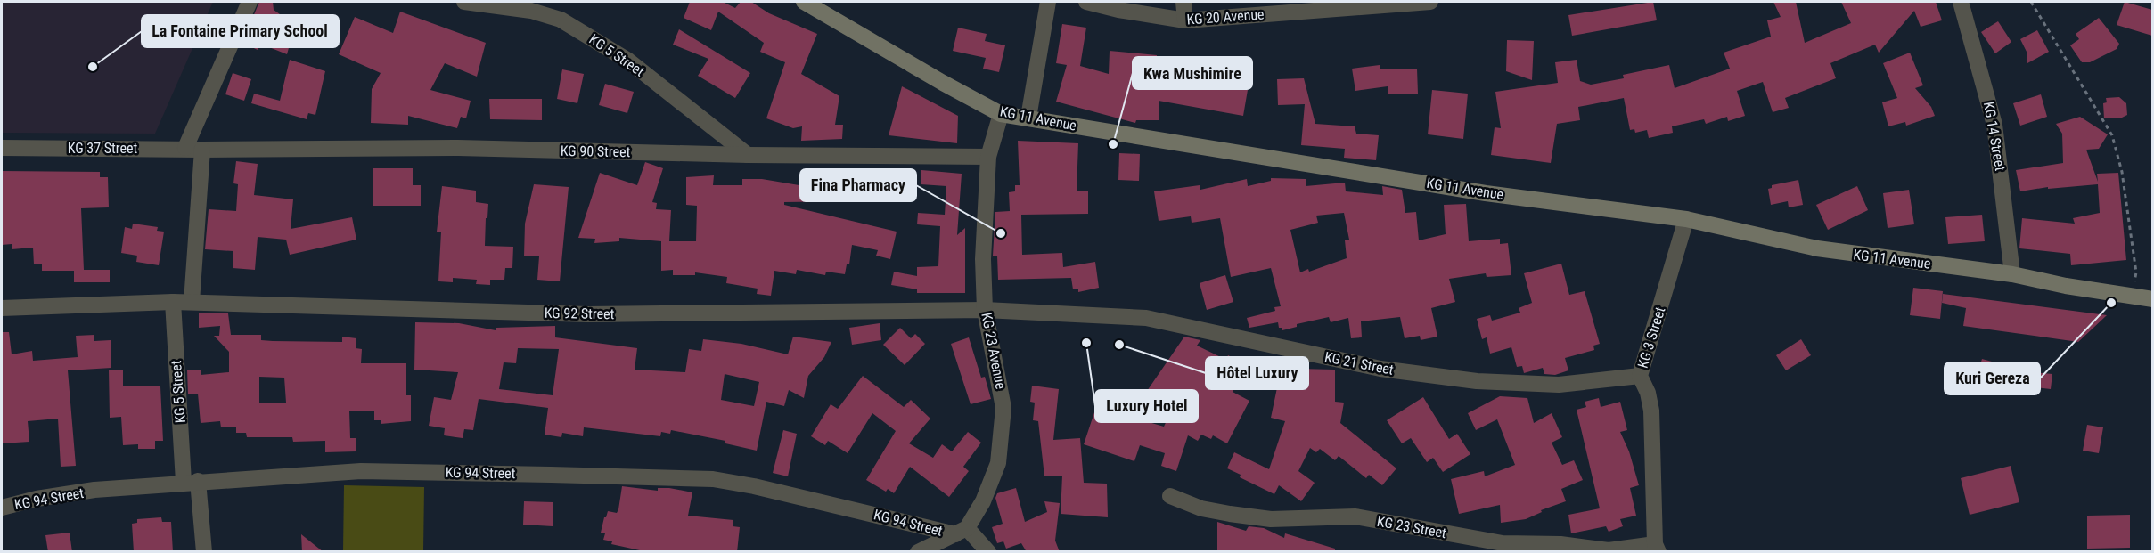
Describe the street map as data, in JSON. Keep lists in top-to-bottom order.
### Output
{
  "streets": {
    "main road": ["KG 11 Avenue"],
    "street": [
      "KG 20 Avenue",
      "KG 5 Street",
      "KG 14 Street",
      "KG 37 Street",
      "KG 90 Street",
      "KG 92 Street",
      "KG 3 Street",
      "KG 23 Avenue",
      "KG 21 Street",
      "KG 94 Street",
      "KG 23 Street"
    ]
  },
  "crossings": [
    ["KG 5 Street", "KG 90 Street"],
    ["KG 5 Street", "KG 92 Street"],
    ["KG 5 Street", "KG 94 Street"],
    ["KG 11 Avenue", "KG 14 Street"],
    ["KG 11 Avenue", "KG 3 Street"],
    ["KG 11 Avenue", "KG 23 Avenue"],
    ["KG 37 Street", "KG 90 Street"],
    ["KG 90 Street", "KG 23 Avenue"],
    ["KG 92 Street", "KG 23 Avenue"],
    ["KG 92 Street", "KG 21 Street"],
    ["KG 3 Street", "KG 21 Street"],
    ["KG 3 Street", "KG 23 Street"],
    ["KG 23 Avenue", "KG 21 Street"],
    ["KG 23 Avenue", "KG 94 Street"]
  ],
  "places": [
    "La Fontaine Primary School",
    "Kwa Mushimire",
    "Fina Pharmacy",
    "Kuri Gereza",
    "Luxury Hotel",
    "Hôtel Luxury"
  ]
}
